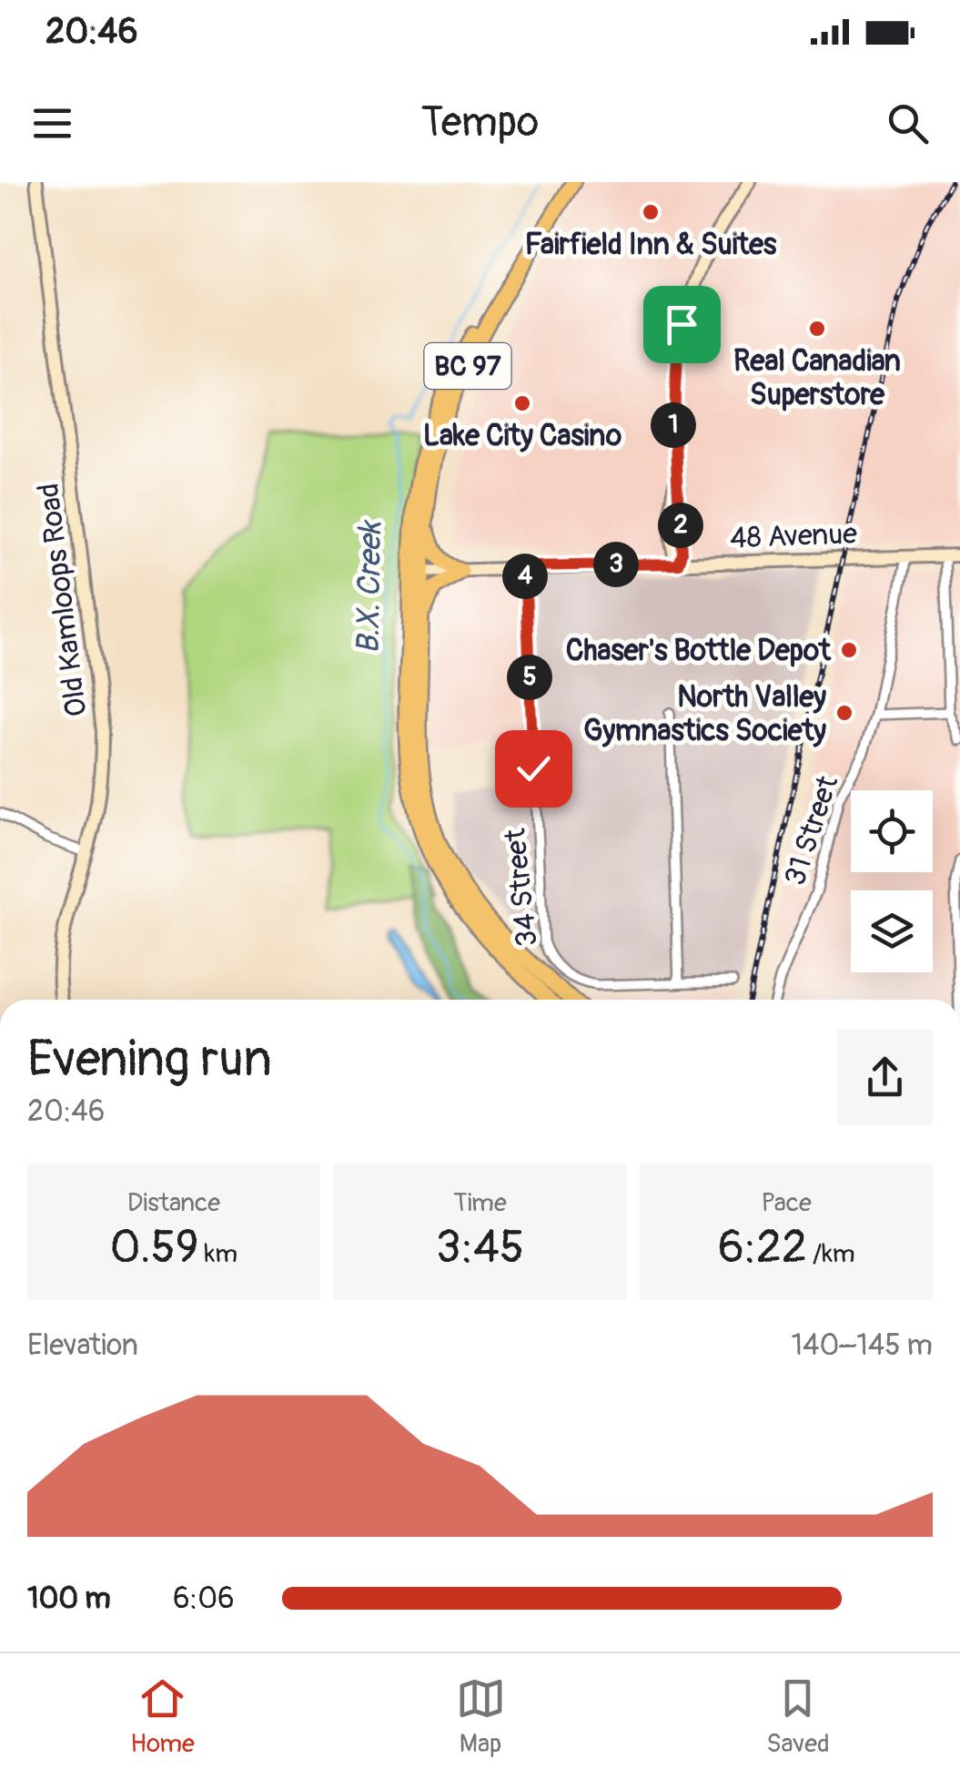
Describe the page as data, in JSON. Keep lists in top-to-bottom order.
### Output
{
  "streets": {
    "highway": ["BC 97"],
    "street": [
      "48 Avenue",
      "Old Kamloops Road",
      "31 Street",
      "34 Street"
    ]
  },
  "crossings": [
    ["BC 97", "48 Avenue"],
    ["48 Avenue", "31 Street"],
    ["48 Avenue", "34 Street"]
  ],
  "water": ["B.X. Creek"],
  "places": [
    "Fairfield Inn & Suites",
    "Real Canadian Superstore",
    "Lake City Casino",
    "Chaser's Bottle Depot",
    "North Valley Gymnastics Society"
  ],
  "page": {
    "status": "20:46",
    "header": "Tempo",
    "pins": [
      "1",
      "2",
      "3",
      "4",
      "5"
    ],
    "heading": ["Evening run", "20:46"],
    "stats": [
      ["Distance", "0.59 km"],
      ["Time", "3:45"],
      ["Pace", "6:22 /km"]
    ],
    "chart": ["Elevation", "140–145 m"],
    "list": [
      {
        "name": "100 m",
        "note": "6:06"
      }
    ],
    "tabs": ["Home", "Map", "Saved"]
  }
}
